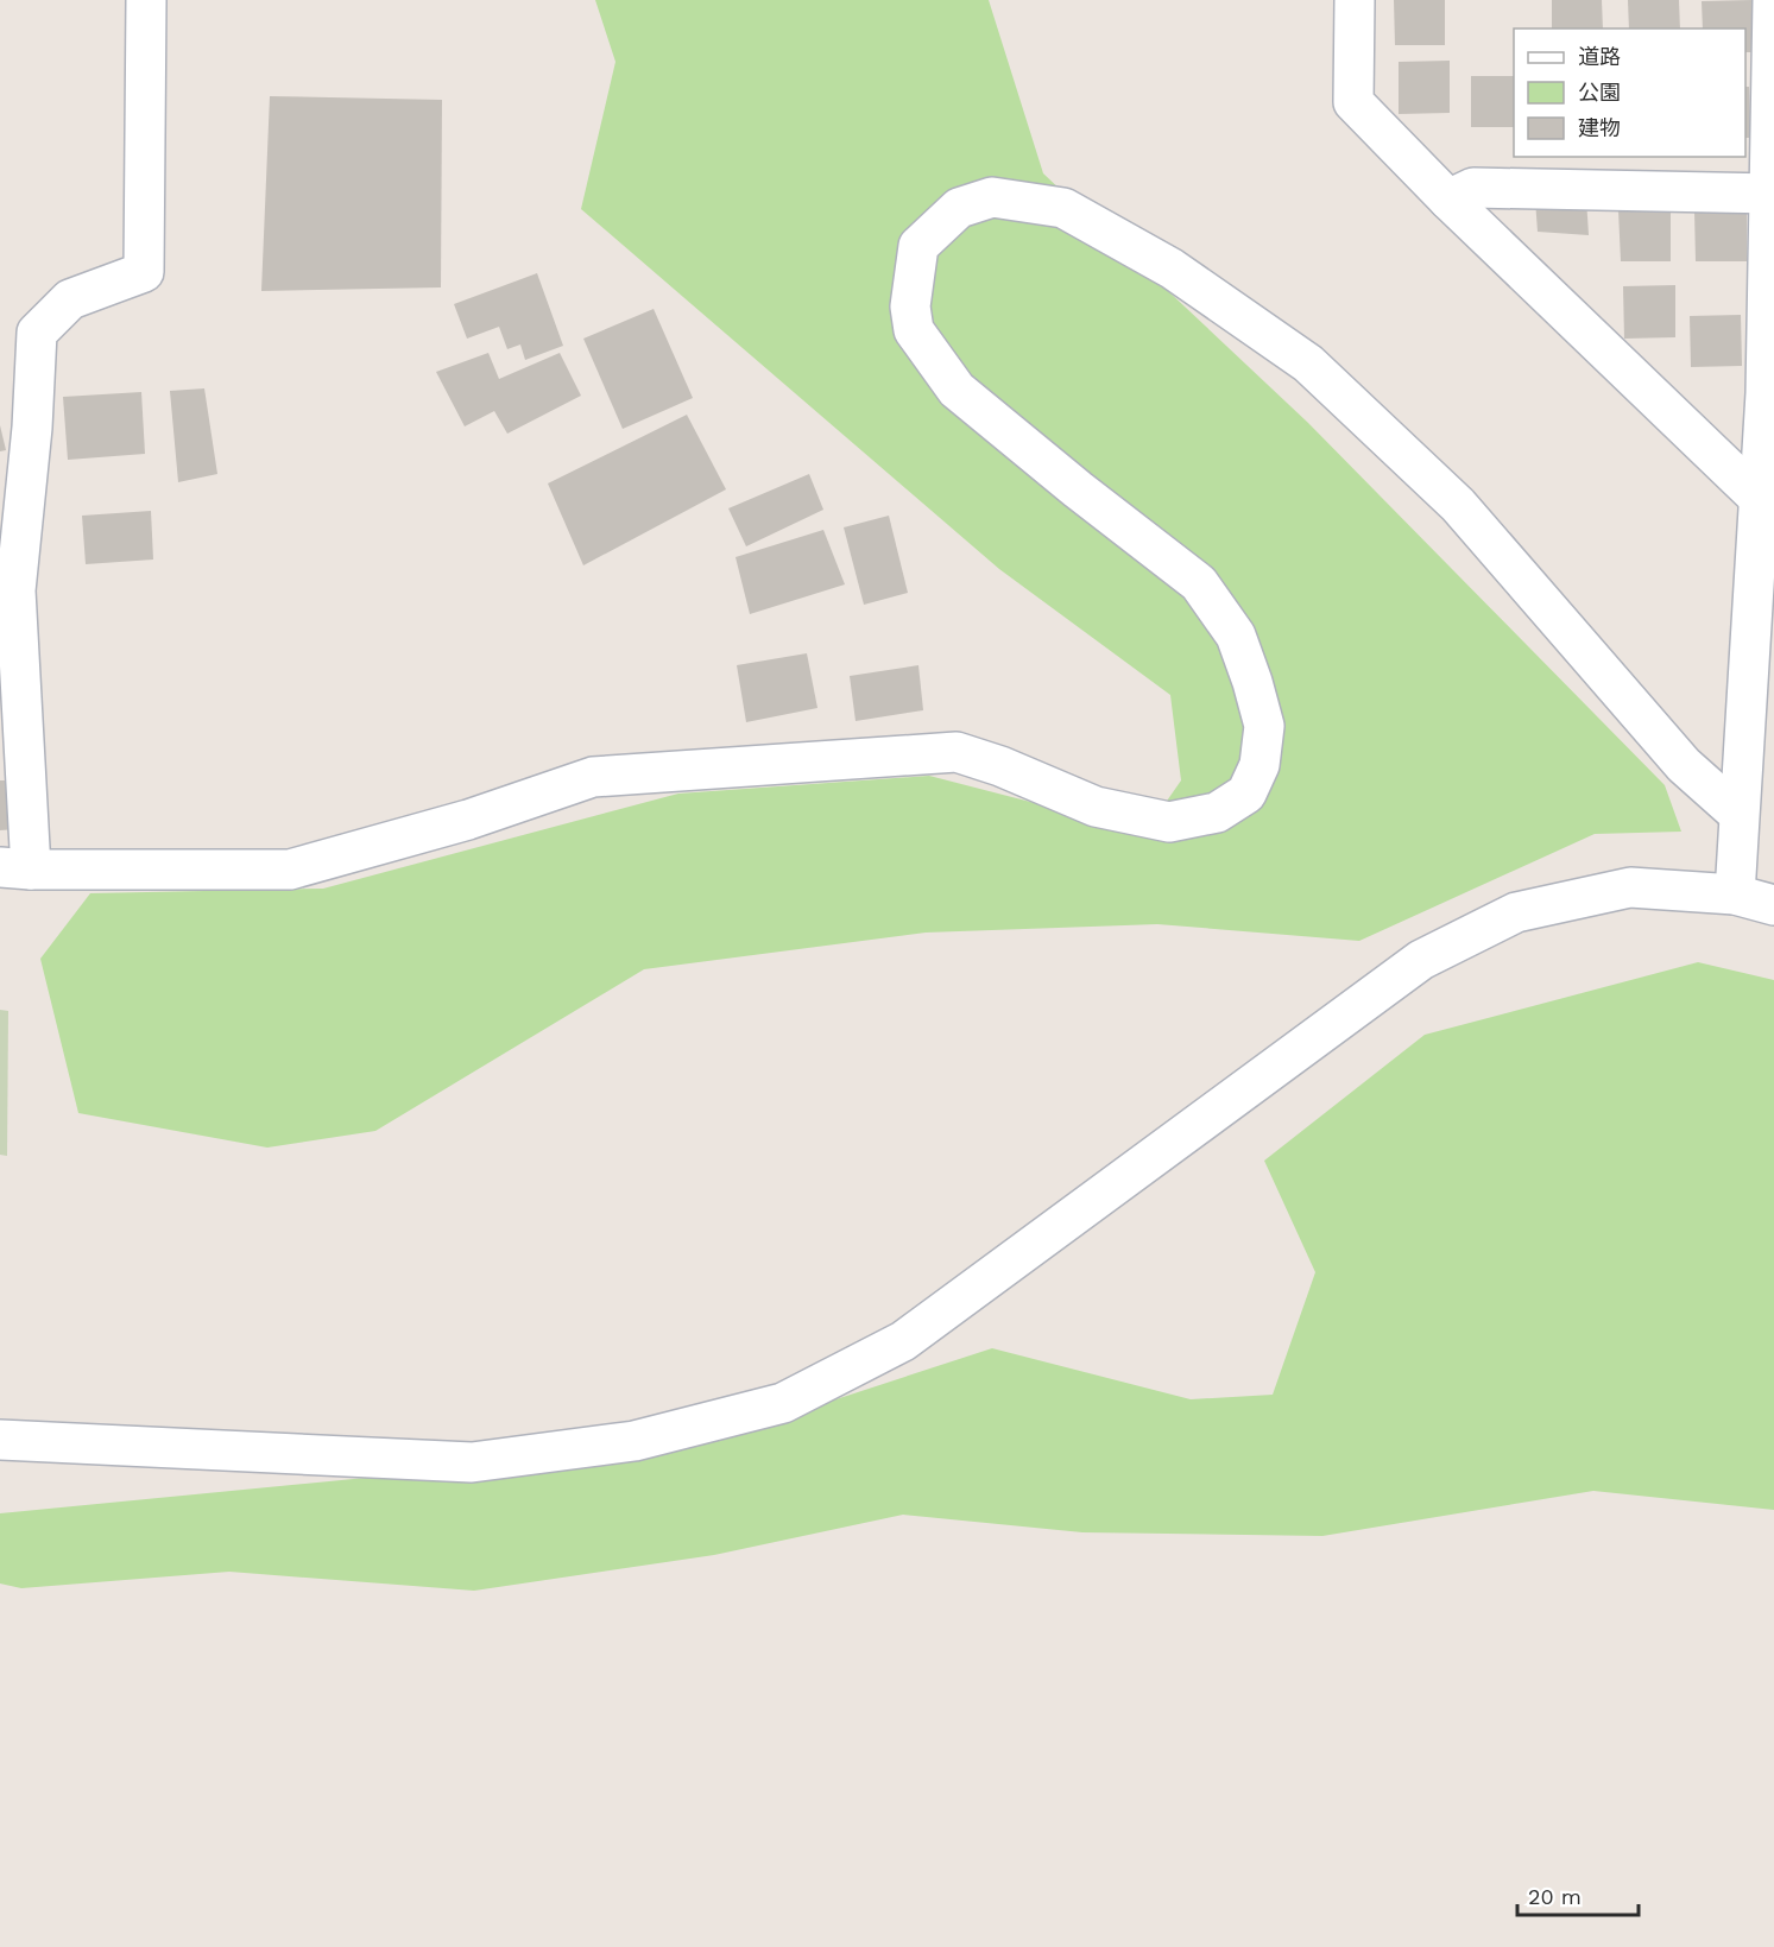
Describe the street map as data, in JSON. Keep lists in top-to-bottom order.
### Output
{
  "legend": ["道路", "公園", "建物"],
  "scale_bar": "20 m"
}
